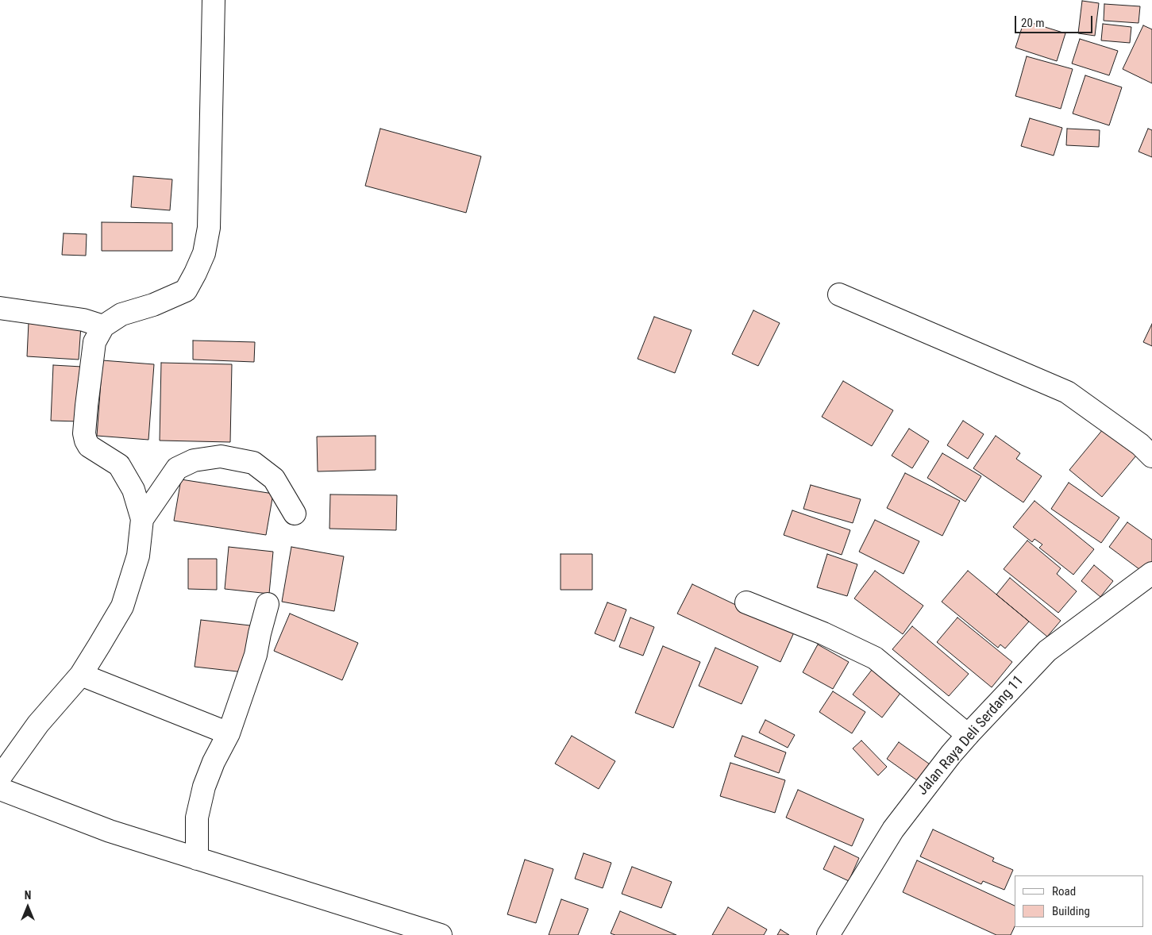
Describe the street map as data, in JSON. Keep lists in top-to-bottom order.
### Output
{
  "streets": {
    "street": ["Jalan Raya Deli Serdang 11"]
  },
  "legend": ["Road", "Building"],
  "scale_bar": "20 m",
  "north": "top"
}
